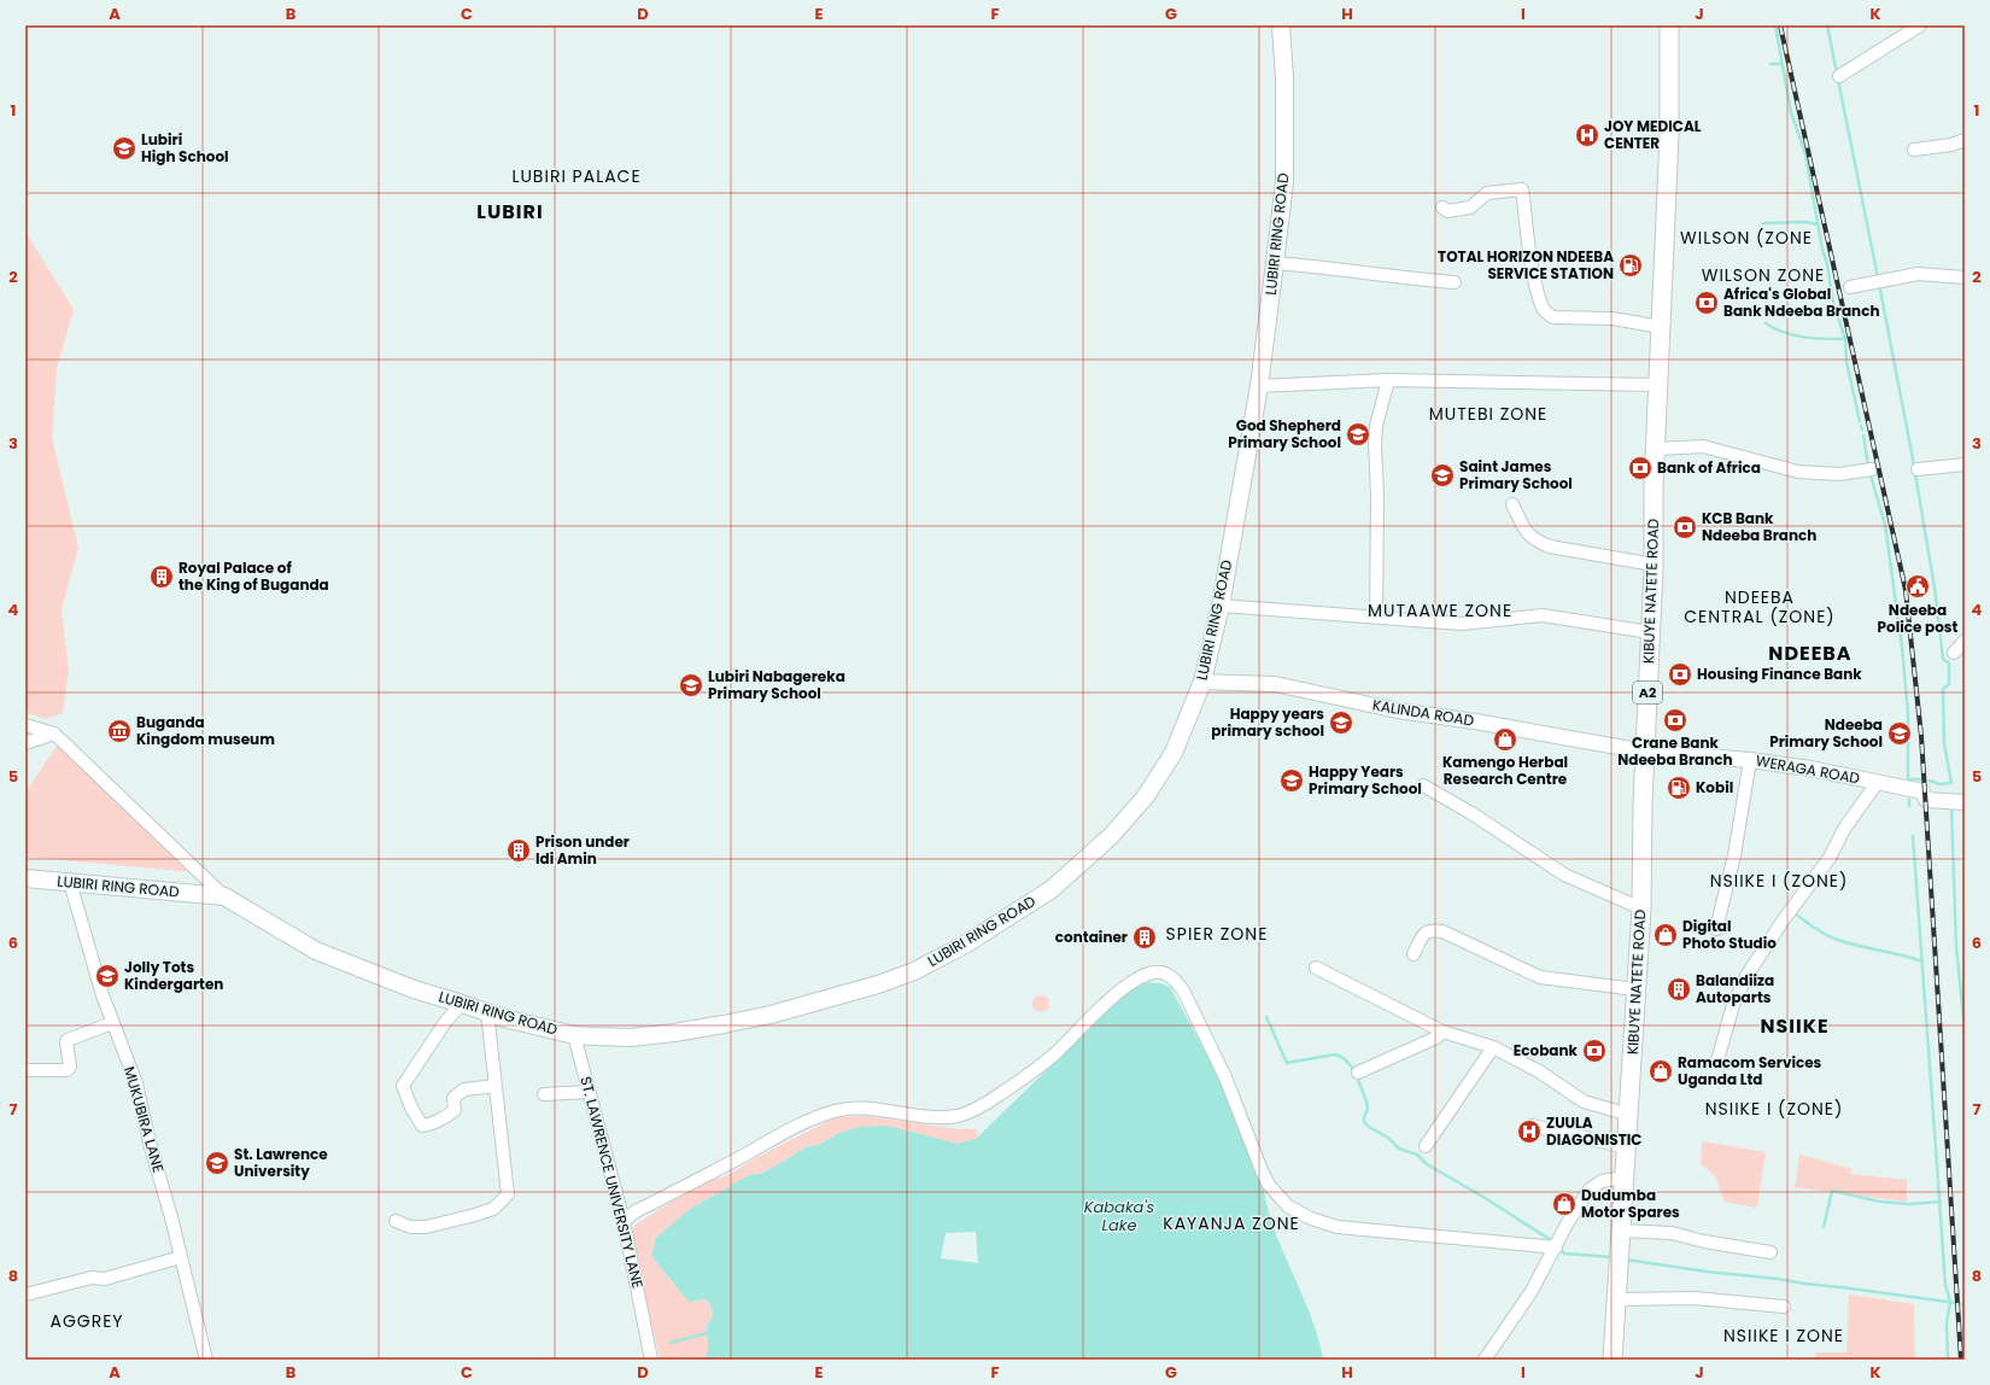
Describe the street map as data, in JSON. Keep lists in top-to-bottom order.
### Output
{
  "streets": {
    "main road": ["LUBIRI RING ROAD", "KIBUYE NATETE ROAD", "A2"],
    "street": [
      "KALINDA ROAD",
      "WERAGA ROAD",
      "MUKUBIRA LANE",
      "ST. LAWRENCE UNIVERSITY LANE"
    ]
  },
  "crossings": [
    ["LUBIRI RING ROAD", "KALINDA ROAD"],
    ["LUBIRI RING ROAD", "MUKUBIRA LANE"],
    ["LUBIRI RING ROAD", "ST. LAWRENCE UNIVERSITY LANE"],
    ["KIBUYE NATETE ROAD", "KALINDA ROAD"],
    ["KIBUYE NATETE ROAD", "WERAGA ROAD"],
    ["KALINDA ROAD", "WERAGA ROAD"]
  ],
  "districts": [
    "LUBIRI PALACE",
    "LUBIRI",
    "WILSON (ZONE",
    "WILSON ZONE",
    "MUTEBI ZONE",
    "NDEEBA CENTRAL (ZONE)",
    "MUTAAWE ZONE",
    "NDEEBA",
    "NSIIKE I (ZONE)",
    "SPIER ZONE",
    "NSIIKE",
    "NSIIKE I (ZONE)",
    "KAYANJA ZONE",
    "AGGREY",
    "NSIIKE I ZONE"
  ],
  "water": ["Kabaka's Lake"],
  "places": {
    "hospital": ["JOY MEDICAL CENTER", "ZUULA DIAGONISTIC"],
    "school or university": [
      "Lubiri High School",
      "God Shepherd Primary School",
      "Saint James Primary School",
      "Lubiri Nabagereka Primary School",
      "Happy years primary school",
      "Ndeeba Primary School",
      "Happy Years Primary School",
      "Jolly Tots Kindergarten",
      "St. Lawrence University"
    ],
    "fuel station": ["TOTAL HORIZON NDEEBA SERVICE STATION", "Kobil"],
    "bank": [
      "Africa's Global Bank Ndeeba Branch",
      "Bank of Africa",
      "KCB Bank Ndeeba Branch",
      "Housing Finance Bank",
      "Crane Bank Ndeeba Branch",
      "Ecobank"
    ],
    "building": [
      "Royal Palace of the King of Buganda",
      "Prison under Idi Amin",
      "container",
      "Balandiiza Autoparts"
    ],
    "public building": ["Ndeeba Police post"],
    "museum": ["Buganda Kingdom museum"],
    "shop": [
      "Kamengo Herbal Research Centre",
      "Digital Photo Studio",
      "Ramacom Services Uganda Ltd",
      "Dudumba Motor Spares"
    ]
  },
  "grid": {
    "columns": [
      "A",
      "B",
      "C",
      "D",
      "E",
      "F",
      "G",
      "H",
      "I",
      "J",
      "K"
    ],
    "rows": [
      "1",
      "2",
      "3",
      "4",
      "5",
      "6",
      "7",
      "8"
    ]
  }
}
